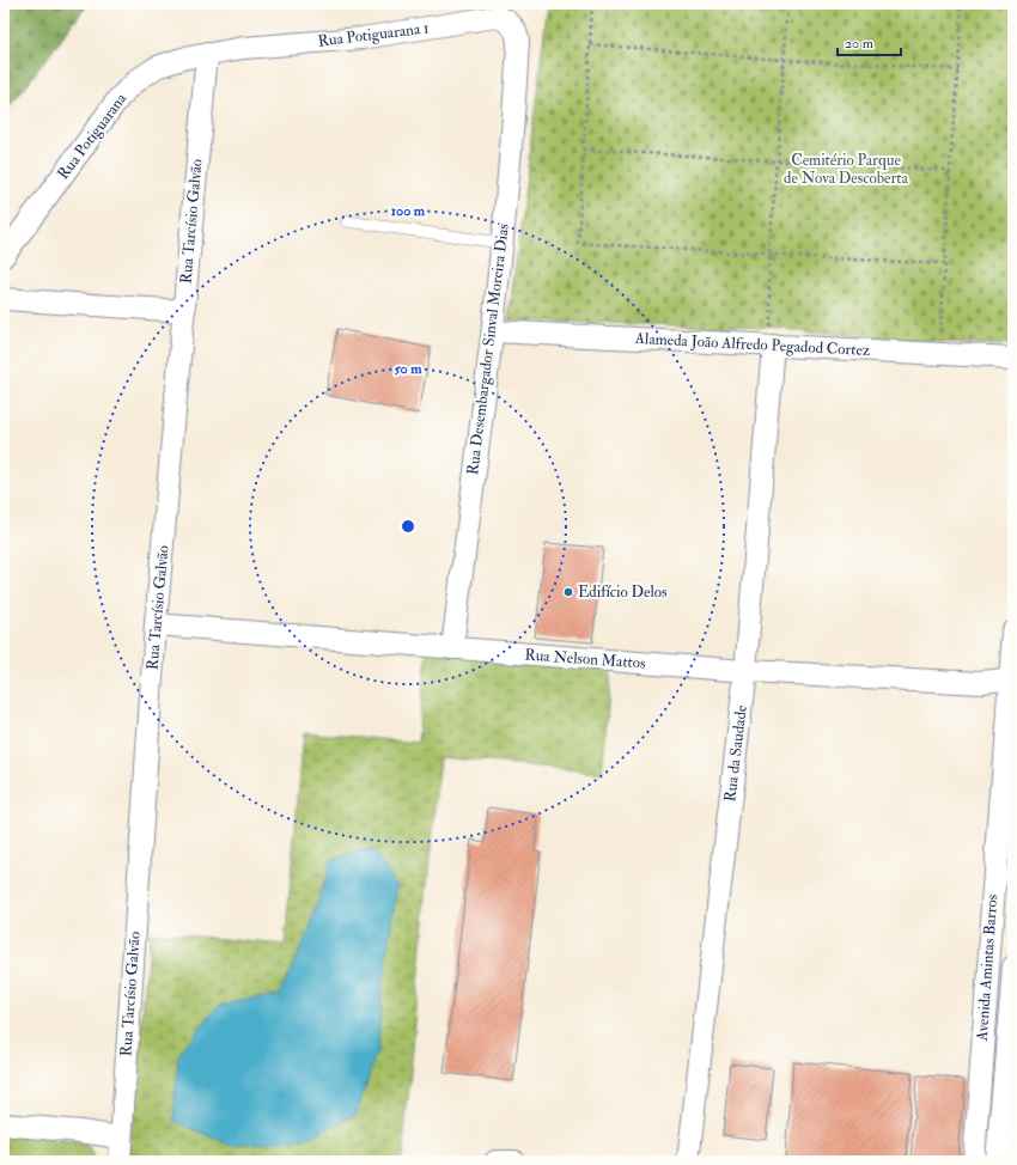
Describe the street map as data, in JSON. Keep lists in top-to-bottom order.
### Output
{
  "streets": {
    "street": [
      "Rua Potiguarana 1",
      "Rua Potiguarana",
      "Rua Tarcísio Galvão",
      "Alameda João Alfredo Pegadod Cortez",
      "Rua Desembargador Sinval Moreira Dias",
      "Rua Nelson Mattos",
      "Rua da Saudade",
      "Avenida Amintas Barros"
    ]
  },
  "crossings": [
    ["Rua Potiguarana 1", "Rua Potiguarana"],
    ["Rua Potiguarana 1", "Rua Tarcísio Galvão"],
    ["Rua Potiguarana 1", "Rua Desembargador Sinval Moreira Dias"],
    ["Rua Potiguarana", "Rua Tarcísio Galvão"],
    ["Rua Tarcísio Galvão", "Rua Nelson Mattos"],
    ["Alameda João Alfredo Pegadod Cortez", "Rua Desembargador Sinval Moreira Dias"],
    ["Alameda João Alfredo Pegadod Cortez", "Rua da Saudade"],
    ["Rua Desembargador Sinval Moreira Dias", "Rua Nelson Mattos"],
    ["Rua Nelson Mattos", "Rua da Saudade"],
    ["Rua Nelson Mattos", "Avenida Amintas Barros"]
  ],
  "parks": ["Cemitério Parque de Nova Descoberta"],
  "places": ["Edifício Delos"],
  "scale_bar": "20 m",
  "rings": ["100 m", "50 m"]
}
